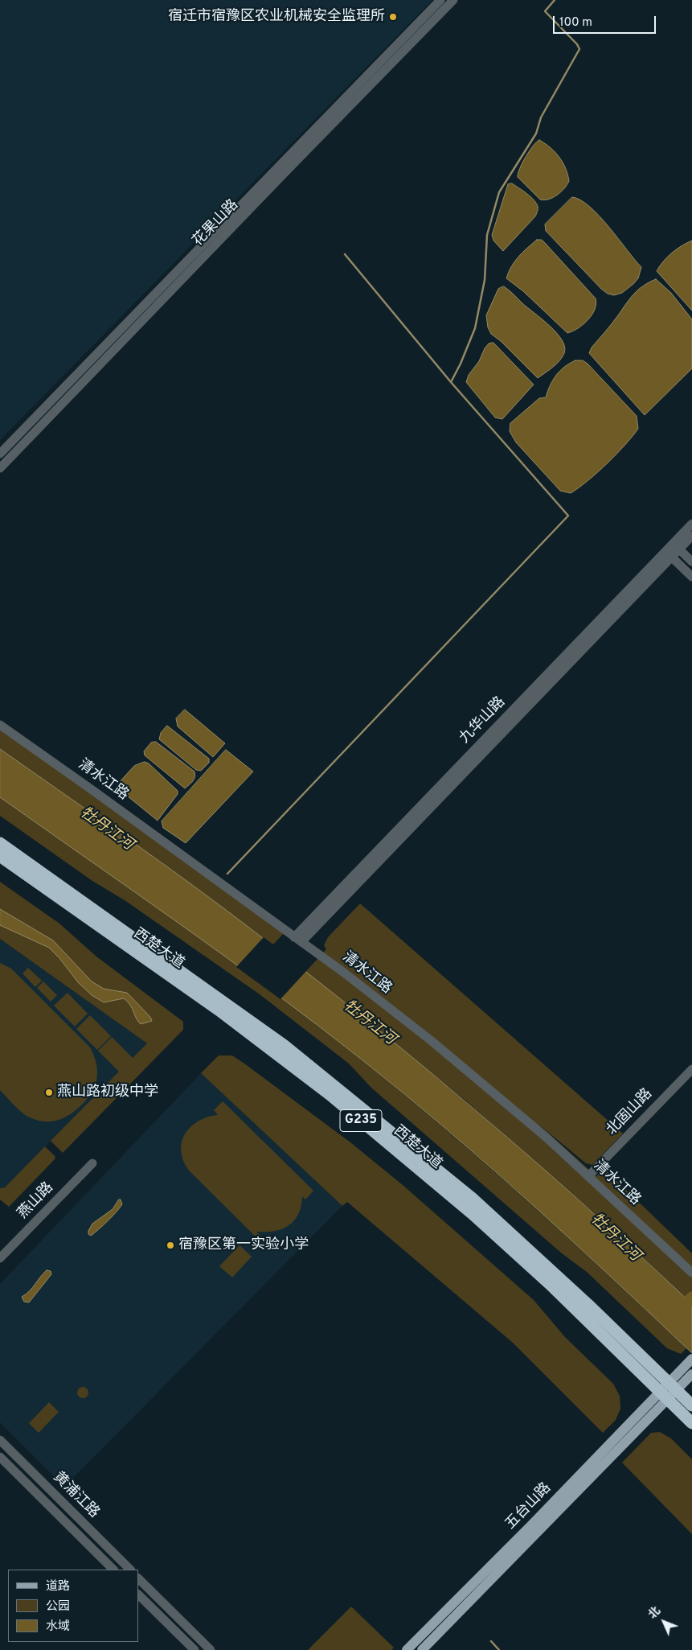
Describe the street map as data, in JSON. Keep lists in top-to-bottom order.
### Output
{
  "streets": {
    "highway": ["西楚大道", "G235"],
    "main road": ["五台山路"],
    "street": [
      "花果山路",
      "九华山路",
      "清水江路",
      "北固山路",
      "燕山路",
      "黄浦江路"
    ]
  },
  "crossings": [
    ["九华山路", "清水江路"],
    ["清水江路", "北固山路"],
    ["西楚大道", "五台山路"]
  ],
  "water": ["牡丹江河"],
  "places": ["宿迁市宿豫区农业机械安全监理所", "燕山路初级中学", "宿豫区第一实验小学"],
  "legend": ["道路", "公园", "水域"],
  "scale_bar": "100 m",
  "north": "top left"
}
